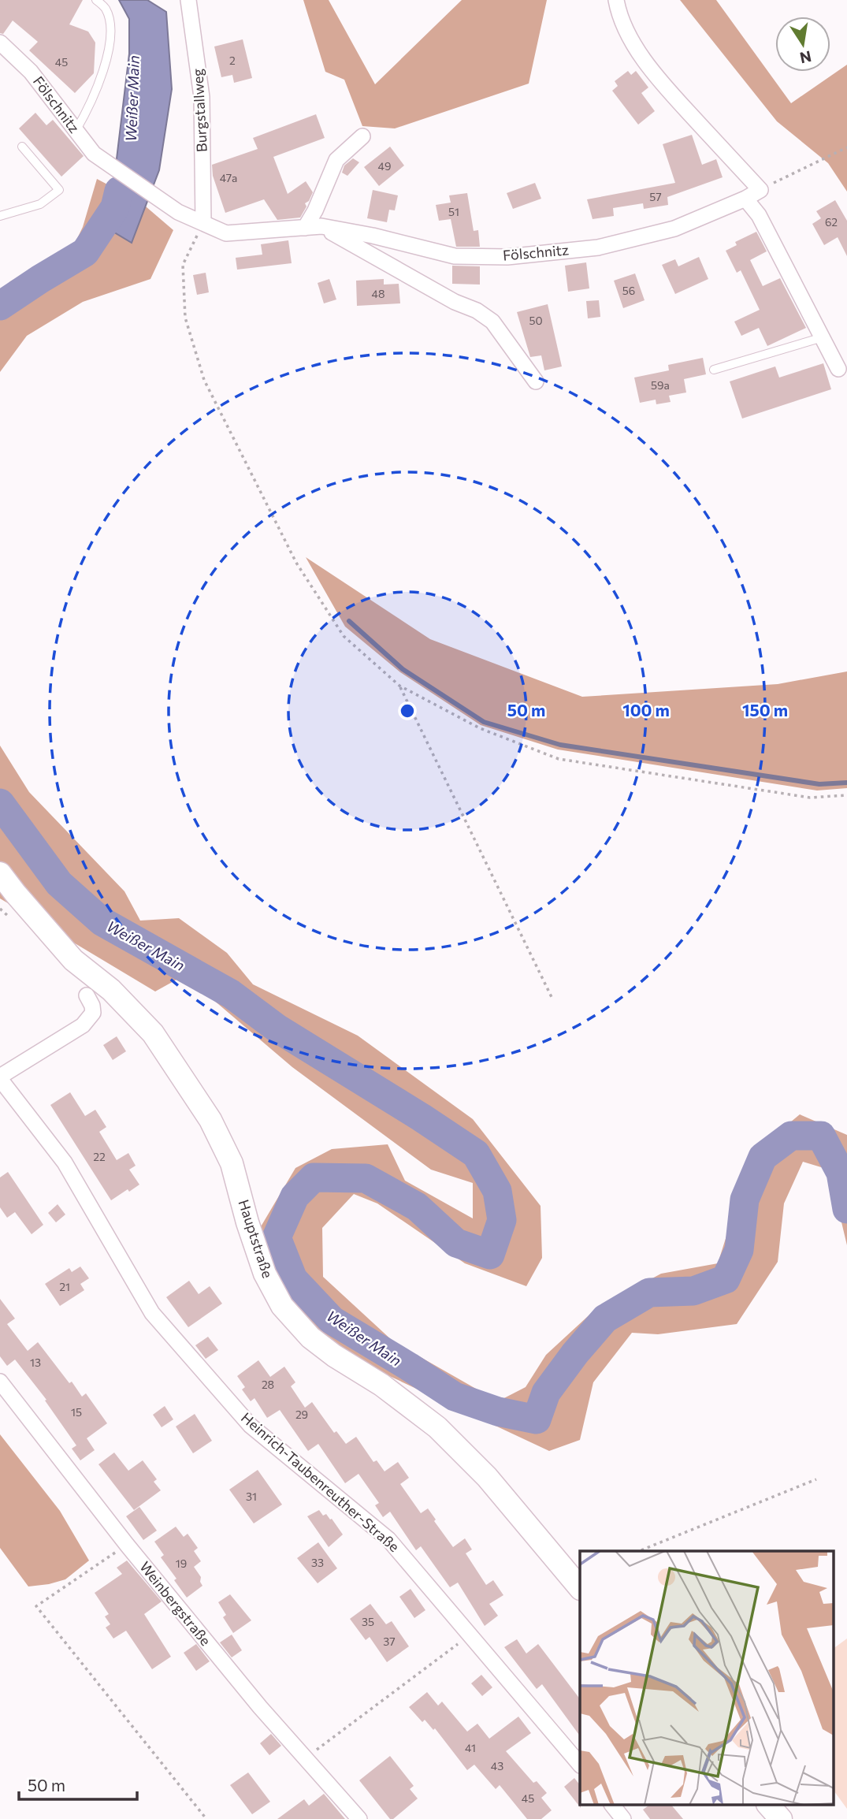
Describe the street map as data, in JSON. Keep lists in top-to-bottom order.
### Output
{
  "streets": {
    "main road": ["Hauptstraße"],
    "street": [
      "Fölschnitz",
      "Burgstallweg",
      "Heinrich-Taubenreuther-Straße",
      "Weinbergstraße"
    ]
  },
  "crossings": [
    ["Fölschnitz", "Burgstallweg"]
  ],
  "water": ["Weißer Main"],
  "house_numbers": [
    "2",
    "45",
    "49",
    "47a",
    "57",
    "51",
    "62",
    "56",
    "48",
    "50",
    "59a",
    "22",
    "21",
    "13",
    "28",
    "15",
    "29",
    "31",
    "33",
    "19",
    "35",
    "37",
    "41",
    "43",
    "45"
  ],
  "scale_bar": "50 m",
  "north": "bottom",
  "rings": ["50 m", "100 m", "150 m"]
}
